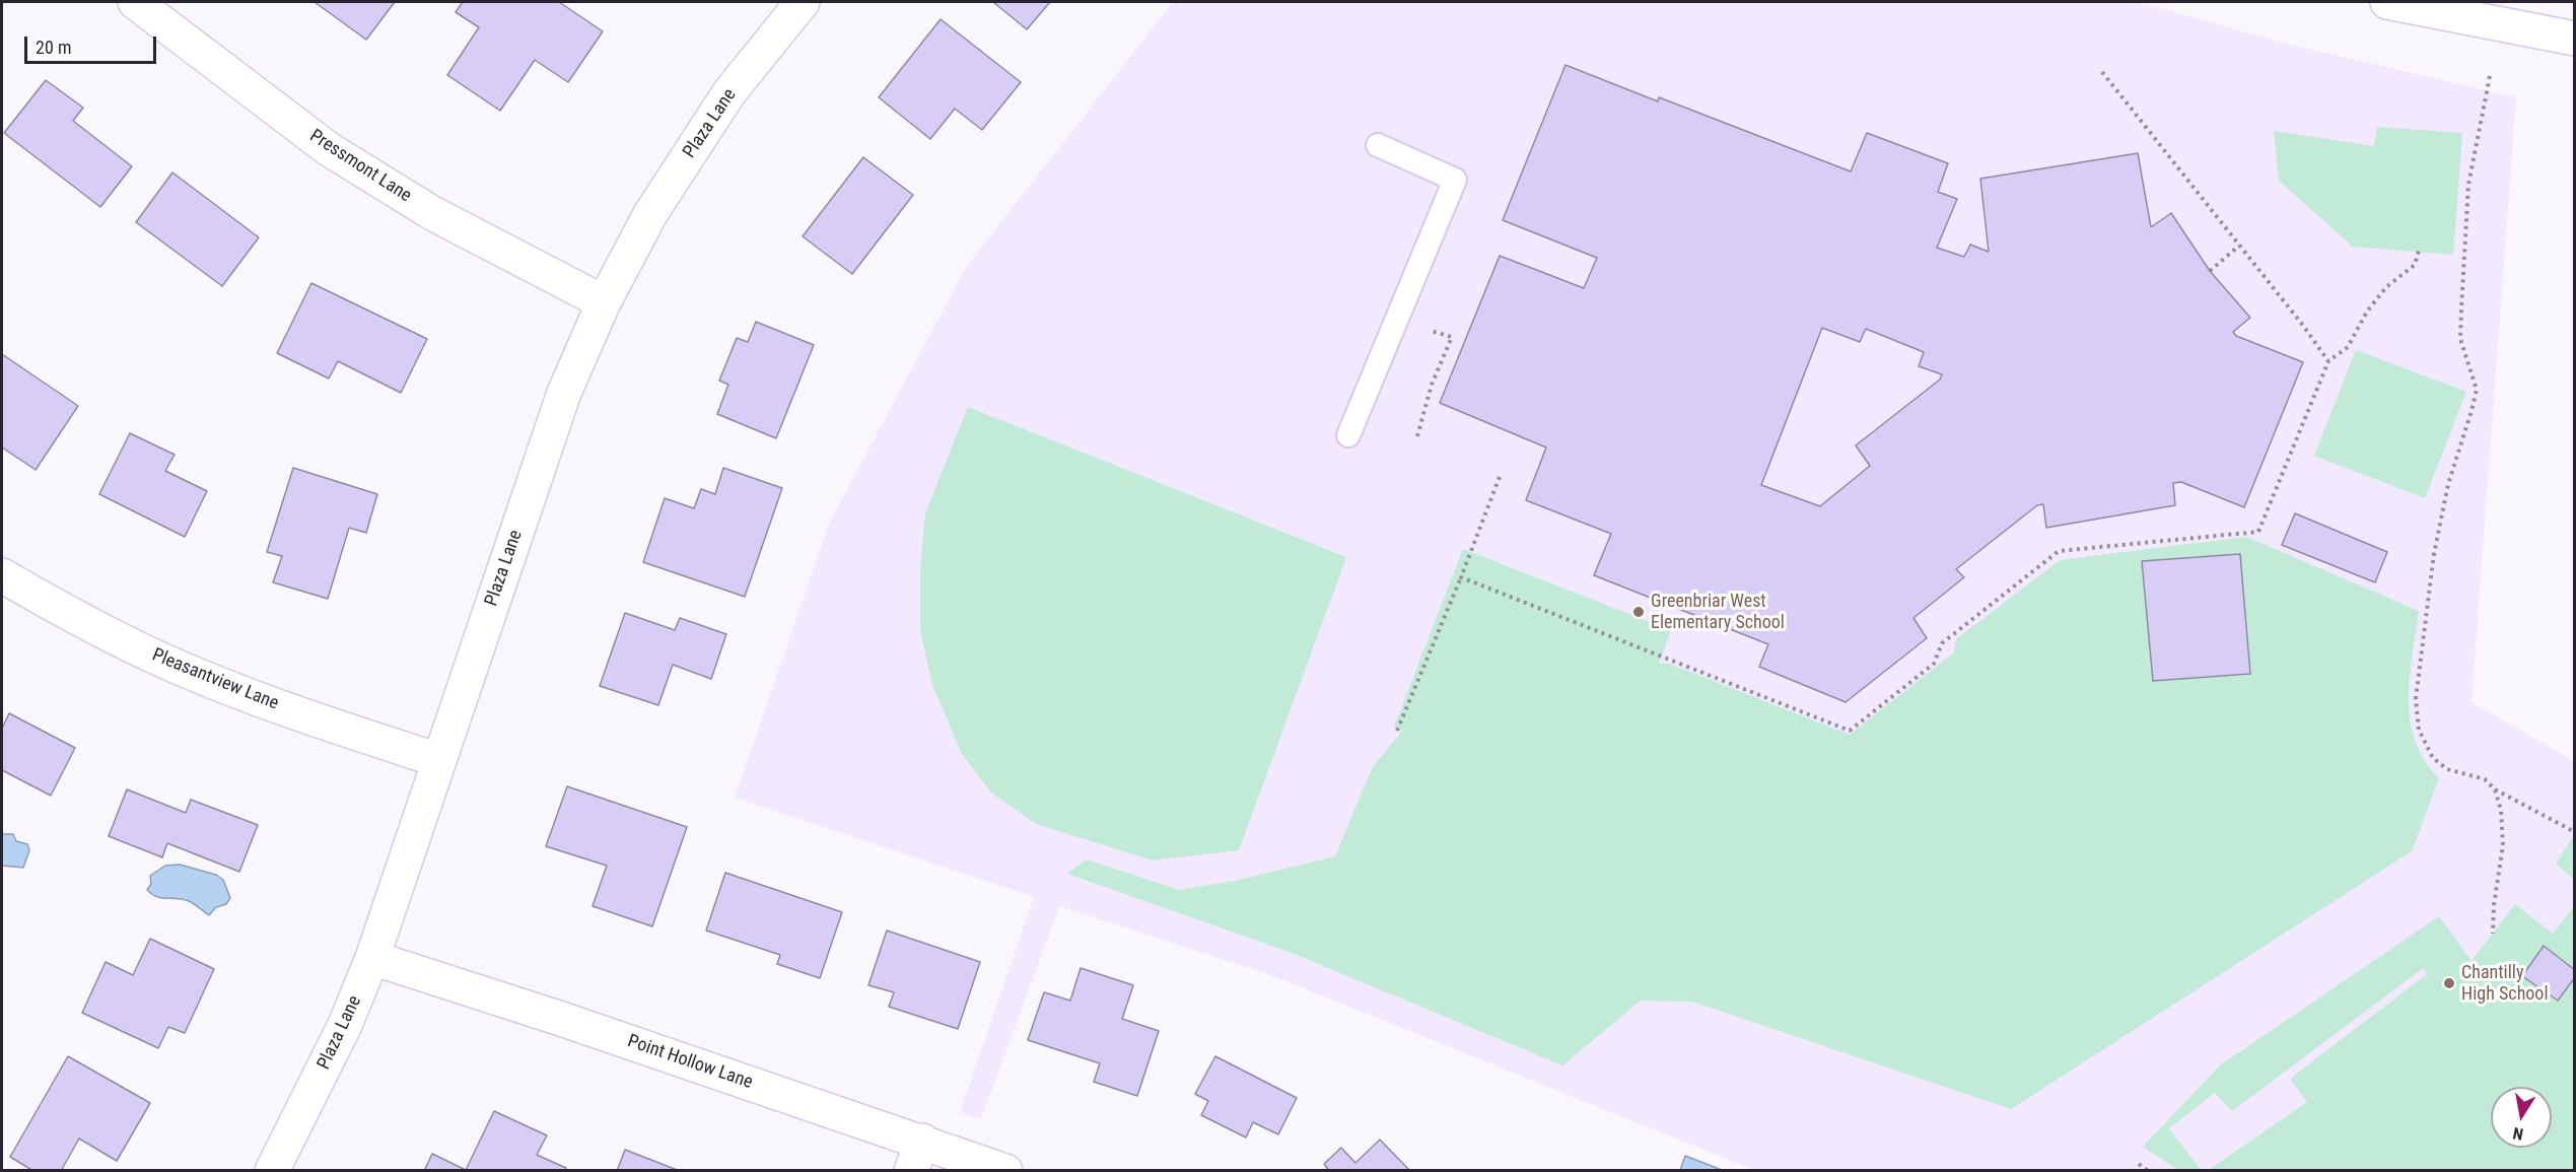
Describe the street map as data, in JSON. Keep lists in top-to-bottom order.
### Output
{
  "streets": {
    "street": [
      "Plaza Lane",
      "Pressmont Lane",
      "Pleasantview Lane",
      "Point Hollow Lane"
    ]
  },
  "crossings": [
    ["Plaza Lane", "Pressmont Lane"],
    ["Plaza Lane", "Pleasantview Lane"],
    ["Plaza Lane", "Point Hollow Lane"]
  ],
  "places": ["Greenbriar West Elementary School", "Chantilly High School"],
  "scale_bar": "20 m",
  "north": "bottom"
}
